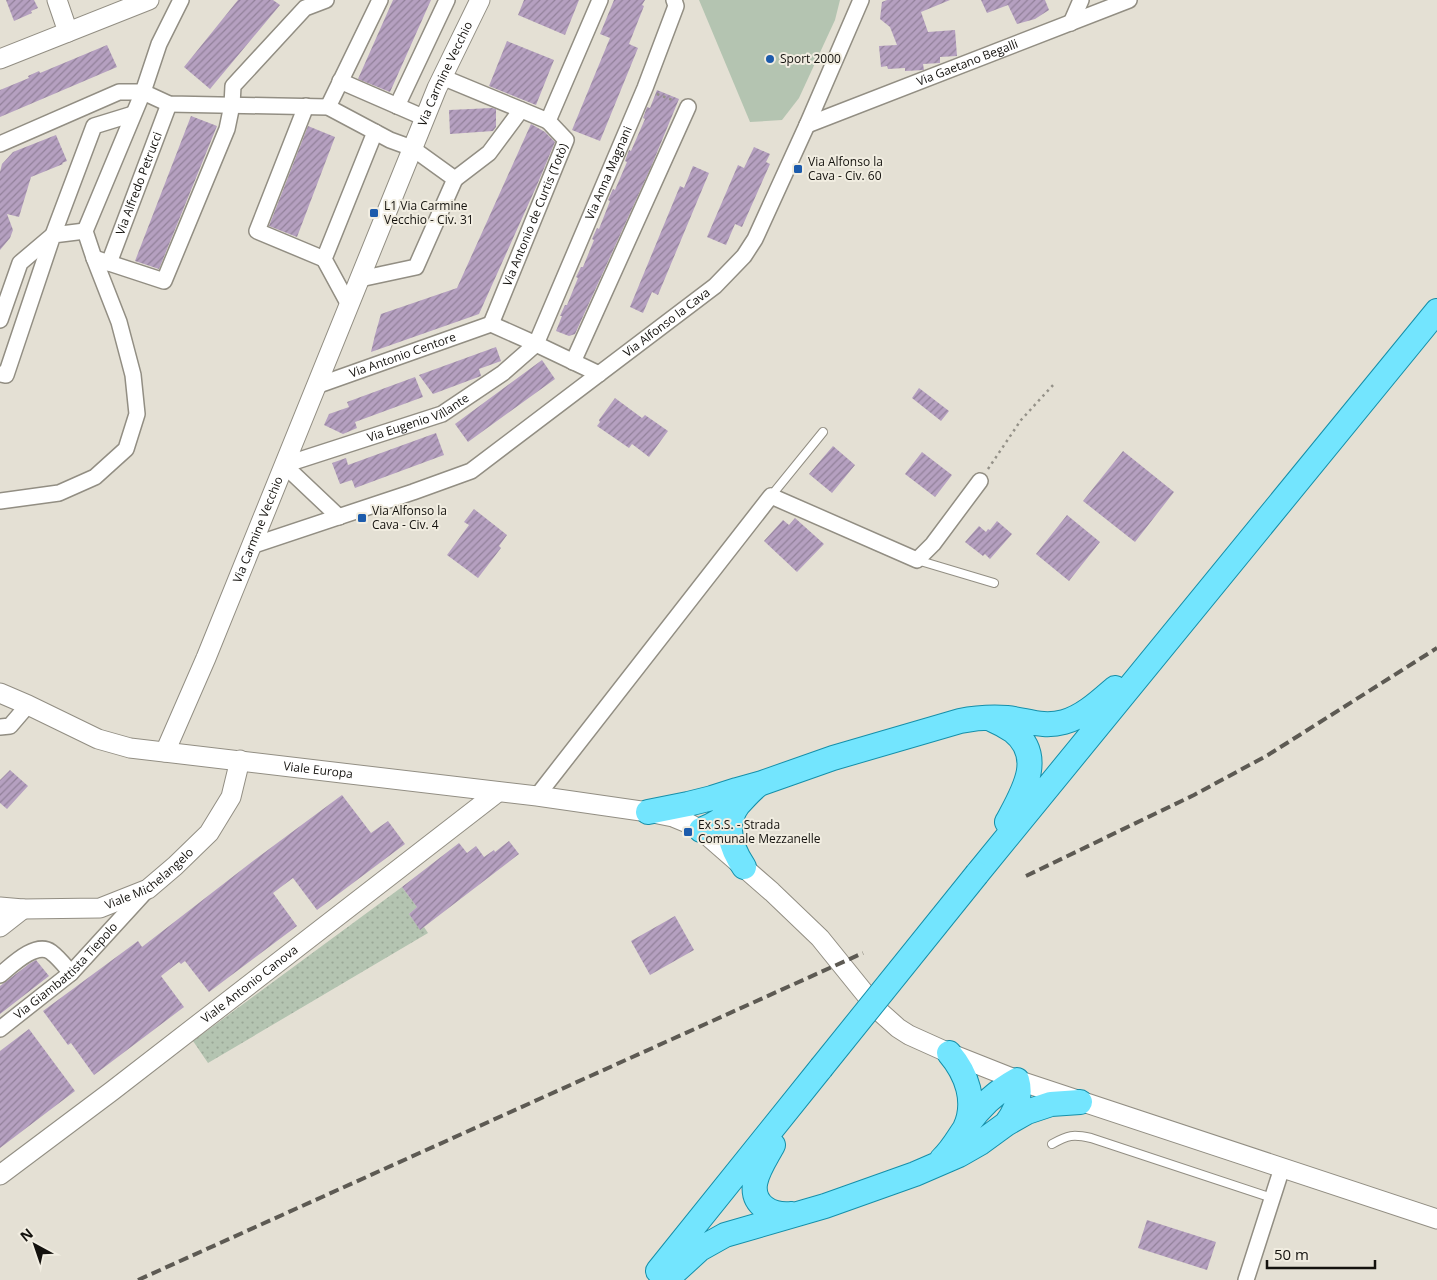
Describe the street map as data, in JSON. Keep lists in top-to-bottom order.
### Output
{
  "streets": {
    "street": [
      "Via Gaetano Begalli",
      "Via Carmine Vecchio",
      "Via Anna Magnani",
      "Via Alfredo Petrucci",
      "Via Antonio de Curtis (Totò)",
      "Via Alfonso la Cava",
      "Via Antonio Centore",
      "Via Eugenio Villante",
      "Viale Europa",
      "Viale Michelangelo",
      "Via Giambattista Tiepolo",
      "Viale Antonio Canova"
    ]
  },
  "crossings": [
    ["Via Gaetano Begalli", "Via Alfonso la Cava"],
    ["Via Carmine Vecchio", "Via Alfonso la Cava"],
    ["Via Carmine Vecchio", "Via Antonio Centore"],
    ["Via Carmine Vecchio", "Via Eugenio Villante"],
    ["Via Carmine Vecchio", "Viale Europa"],
    ["Via Anna Magnani", "Via Eugenio Villante"],
    ["Via Antonio de Curtis (Totò)", "Via Antonio Centore"],
    ["Viale Europa", "Viale Michelangelo"],
    ["Viale Europa", "Viale Antonio Canova"],
    ["Viale Michelangelo", "Via Giambattista Tiepolo"]
  ],
  "places": {
    "other": ["Sport 2000"],
    "transit": [
      "Via Alfonso la Cava - Civ. 60",
      "L1 Via Carmine Vecchio - Civ. 31",
      "Via Alfonso la Cava - Civ. 4",
      "Ex S.S. - Strada Comunale Mezzanelle"
    ]
  },
  "scale_bar": "50 m",
  "north": "top left"
}
